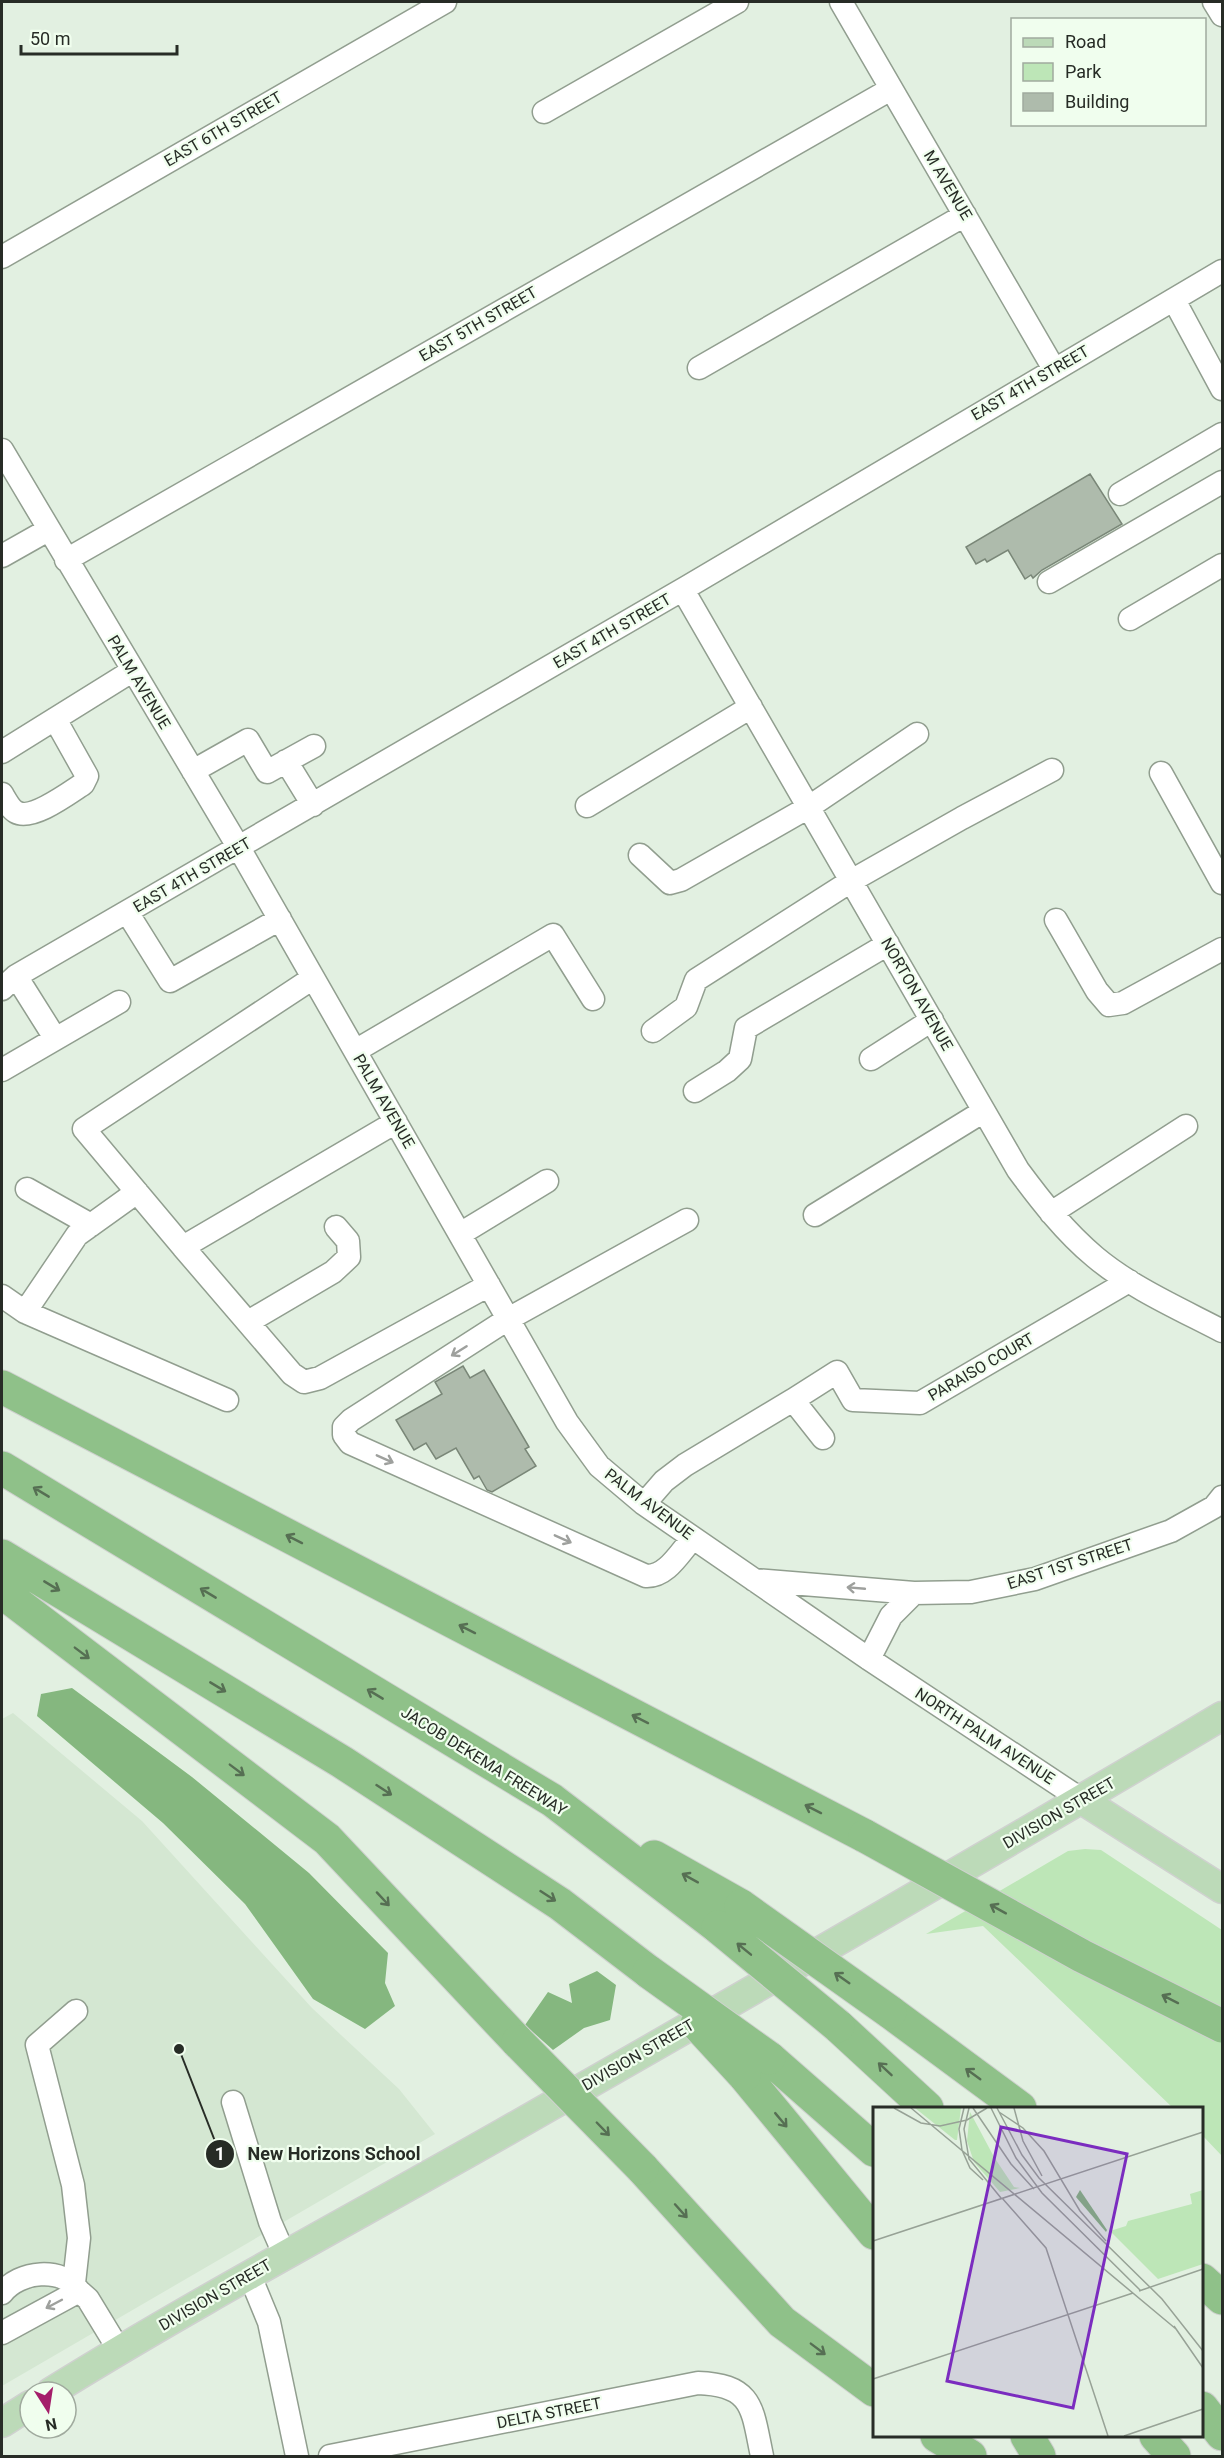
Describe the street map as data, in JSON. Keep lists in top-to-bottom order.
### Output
{
  "streets": {
    "highway": ["JACOB DEKEMA FREEWAY"],
    "main road": ["NORTH PALM AVENUE", "DIVISION STREET"],
    "street": [
      "EAST 6TH STREET",
      "M AVENUE",
      "EAST 5TH STREET",
      "EAST 4TH STREET",
      "PALM AVENUE",
      "NORTON AVENUE",
      "PARAISO COURT",
      "EAST 1ST STREET",
      "DELTA STREET"
    ]
  },
  "crossings": [
    ["M AVENUE", "EAST 5TH STREET"],
    ["M AVENUE", "EAST 4TH STREET"],
    ["EAST 5TH STREET", "PALM AVENUE"],
    ["EAST 4TH STREET", "PALM AVENUE"],
    ["EAST 4TH STREET", "NORTON AVENUE"],
    ["PALM AVENUE", "EAST 1ST STREET"],
    ["PALM AVENUE", "NORTH PALM AVENUE"],
    ["NORTON AVENUE", "PARAISO COURT"],
    ["NORTH PALM AVENUE", "DIVISION STREET"]
  ],
  "places": ["New Horizons School"],
  "legend": ["Road", "Park", "Building"],
  "scale_bar": "50 m",
  "north": "bottom"
}
